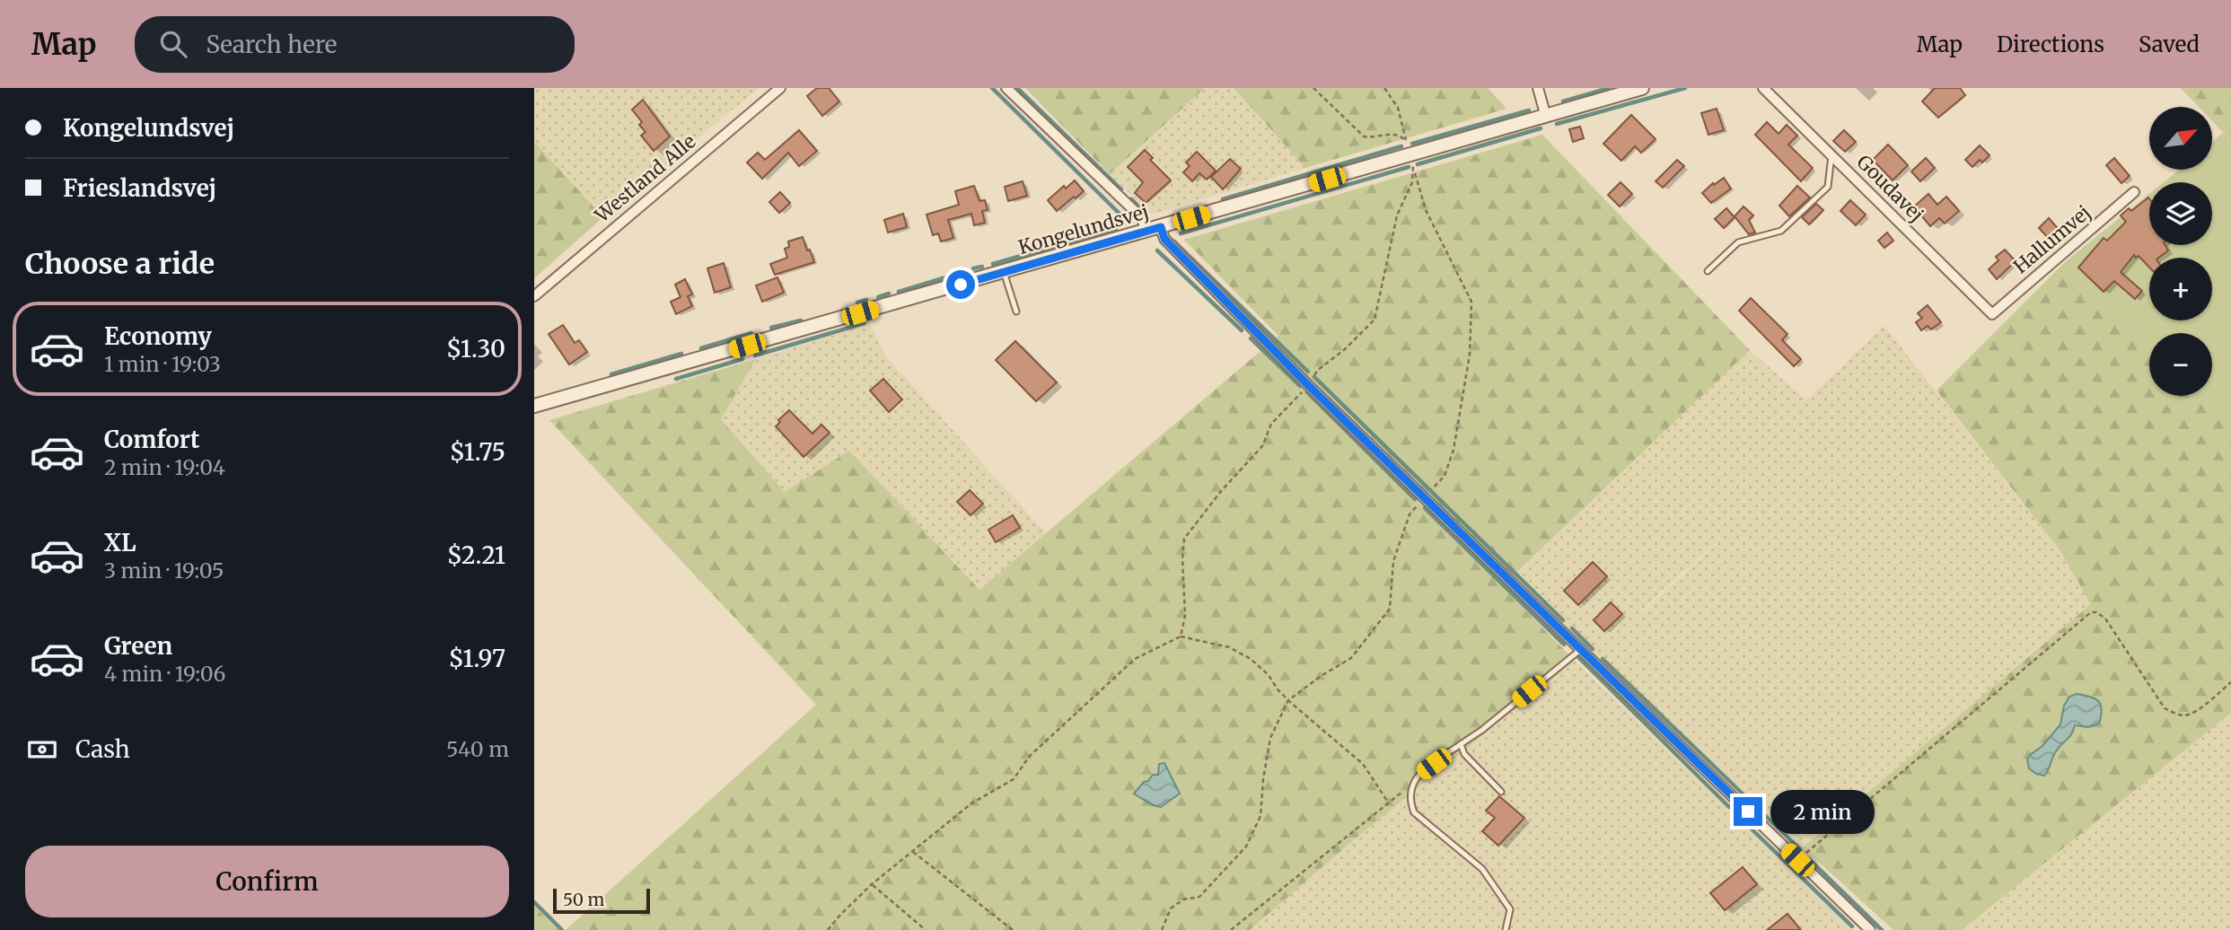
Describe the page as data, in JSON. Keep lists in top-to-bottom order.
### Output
{
  "streets": {
    "street": [
      "Westland Alle",
      "Goudavej",
      "Kongelundsvej",
      "Hallumvej"
    ]
  },
  "crossings": [
    ["Goudavej", "Hallumvej"]
  ],
  "scale_bar": "50 m",
  "north": "top right",
  "page": {
    "header": "Map",
    "search": "Search here",
    "nav": ["Map", "Directions", "Saved"],
    "banner": ["Kongelundsvej", "Frieslandsvej"],
    "map_buttons": ["+", "−"],
    "heading": "Choose a ride",
    "list": [
      {
        "name": "Economy",
        "note": "1 min · 19:03",
        "value": "$1.30"
      },
      {
        "name": "Comfort",
        "note": "2 min · 19:04",
        "value": "$1.75"
      },
      {
        "name": "XL",
        "note": "3 min · 19:05",
        "value": "$2.21"
      },
      {
        "name": "Green",
        "note": "4 min · 19:06",
        "value": "$1.97"
      }
    ],
    "pay": ["Cash", "540 m"],
    "bubble": "2 min",
    "buttons": "Confirm",
    "scale": "50 m"
  }
}
